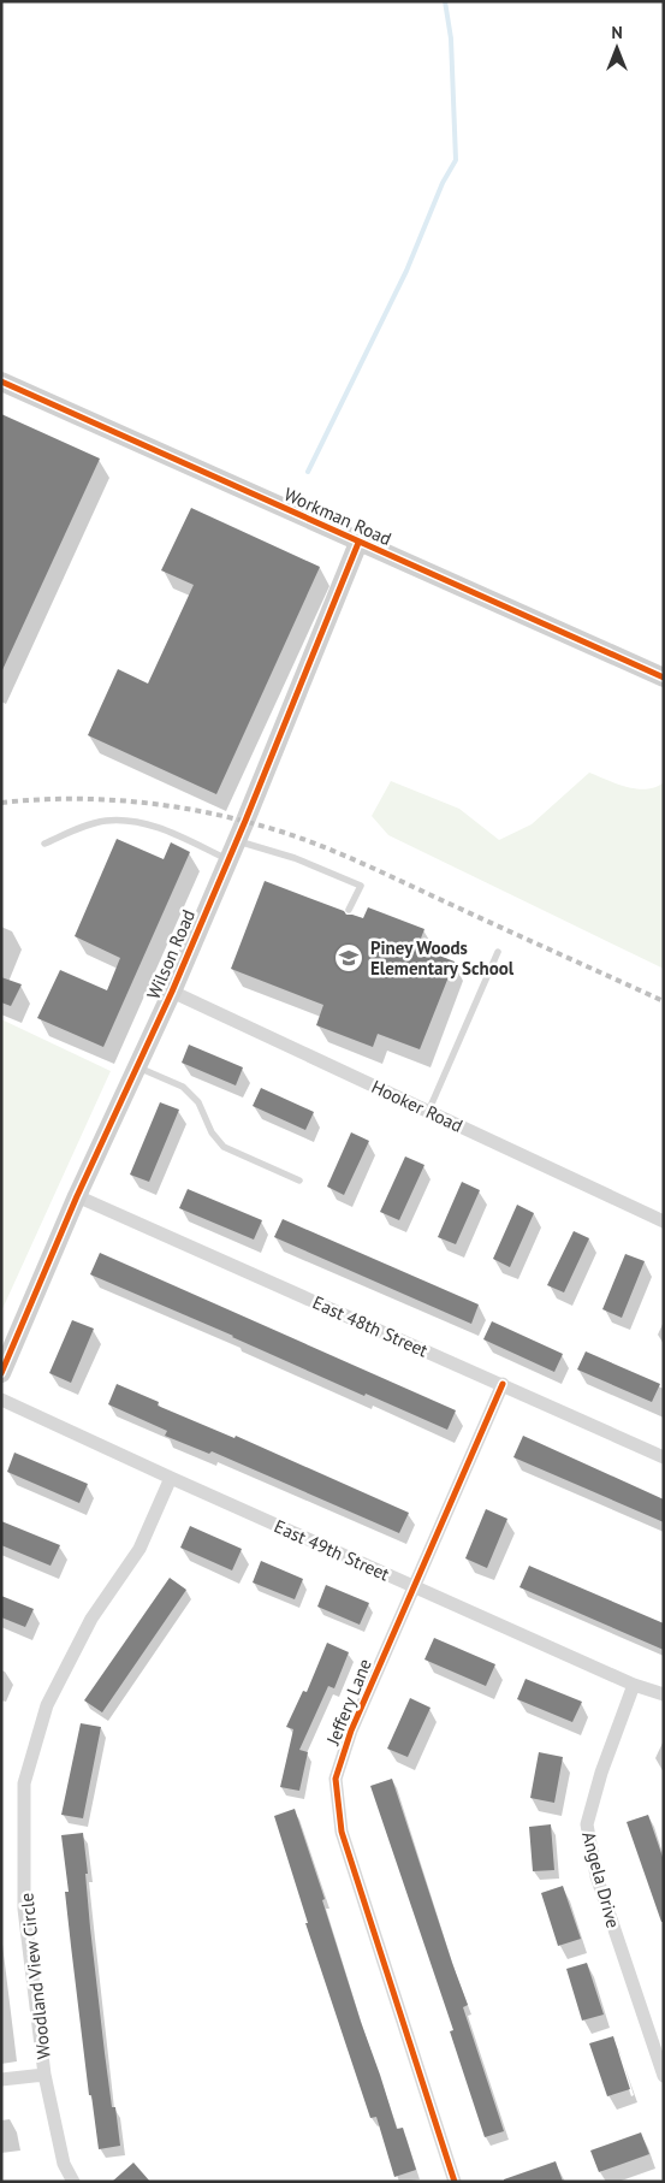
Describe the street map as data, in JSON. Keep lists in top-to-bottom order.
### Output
{
  "streets": {
    "street": [
      "Workman Road",
      "Wilson Road",
      "Hooker Road",
      "East 48th Street",
      "East 49th Street",
      "Jeffery Lane",
      "Angela Drive",
      "Woodland View Circle"
    ]
  },
  "crossings": [
    ["Workman Road", "Wilson Road"],
    ["Wilson Road", "Hooker Road"],
    ["Wilson Road", "East 48th Street"],
    ["East 48th Street", "Jeffery Lane"],
    ["East 49th Street", "Jeffery Lane"],
    ["East 49th Street", "Angela Drive"],
    ["East 49th Street", "Woodland View Circle"]
  ],
  "places": {
    "school or university": ["Piney Woods Elementary School"]
  },
  "north": "top"
}
